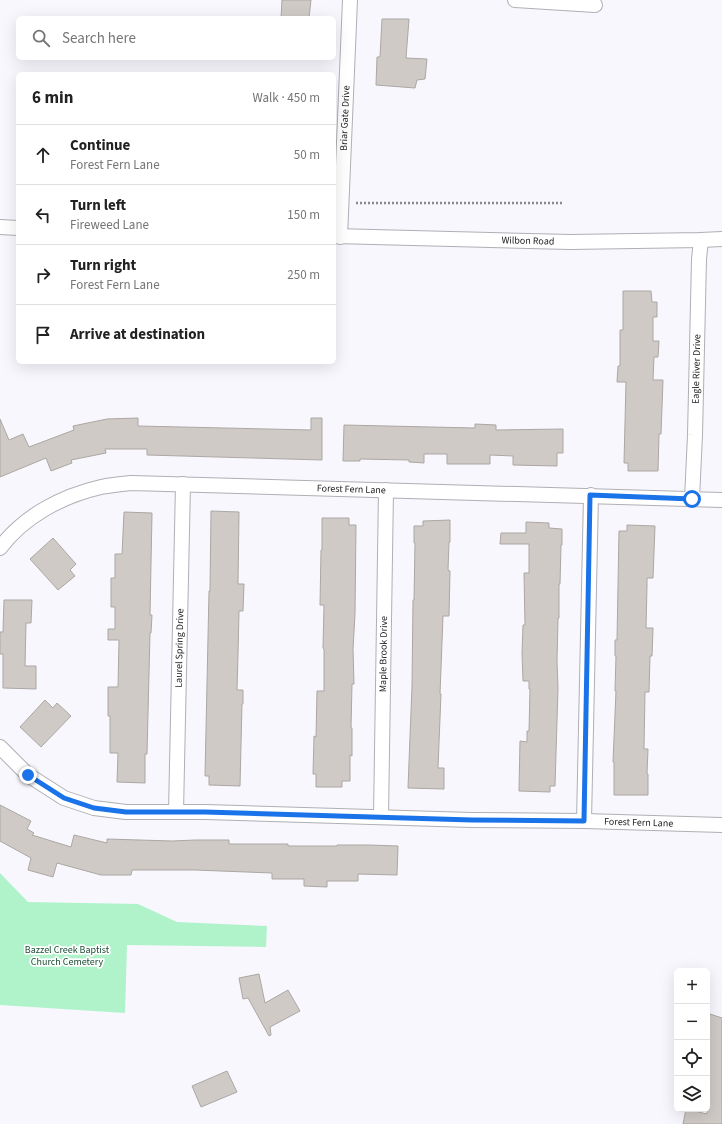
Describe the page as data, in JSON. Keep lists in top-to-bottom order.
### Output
{
  "streets": {
    "street": [
      "Briar Gate Drive",
      "Wilbon Road",
      "Eagle River Drive",
      "Forest Fern Lane",
      "Laurel Spring Drive",
      "Maple Brook Drive"
    ]
  },
  "crossings": [
    ["Briar Gate Drive", "Wilbon Road"],
    ["Wilbon Road", "Eagle River Drive"],
    ["Eagle River Drive", "Forest Fern Lane"],
    ["Forest Fern Lane", "Laurel Spring Drive"],
    ["Forest Fern Lane", "Maple Brook Drive"]
  ],
  "parks": ["Bazzel Creek Baptist Church Cemetery"],
  "page": {
    "search": "Search here",
    "heading": ["6 min", "Walk · 450 m"],
    "list": [
      ["Continue", "Forest Fern Lane", "50 m"],
      ["Turn left", "Fireweed Lane", "150 m"],
      ["Turn right", "Forest Fern Lane", "250 m"],
      "Arrive at destination"
    ],
    "map_buttons": ["+", "−"]
  }
}
